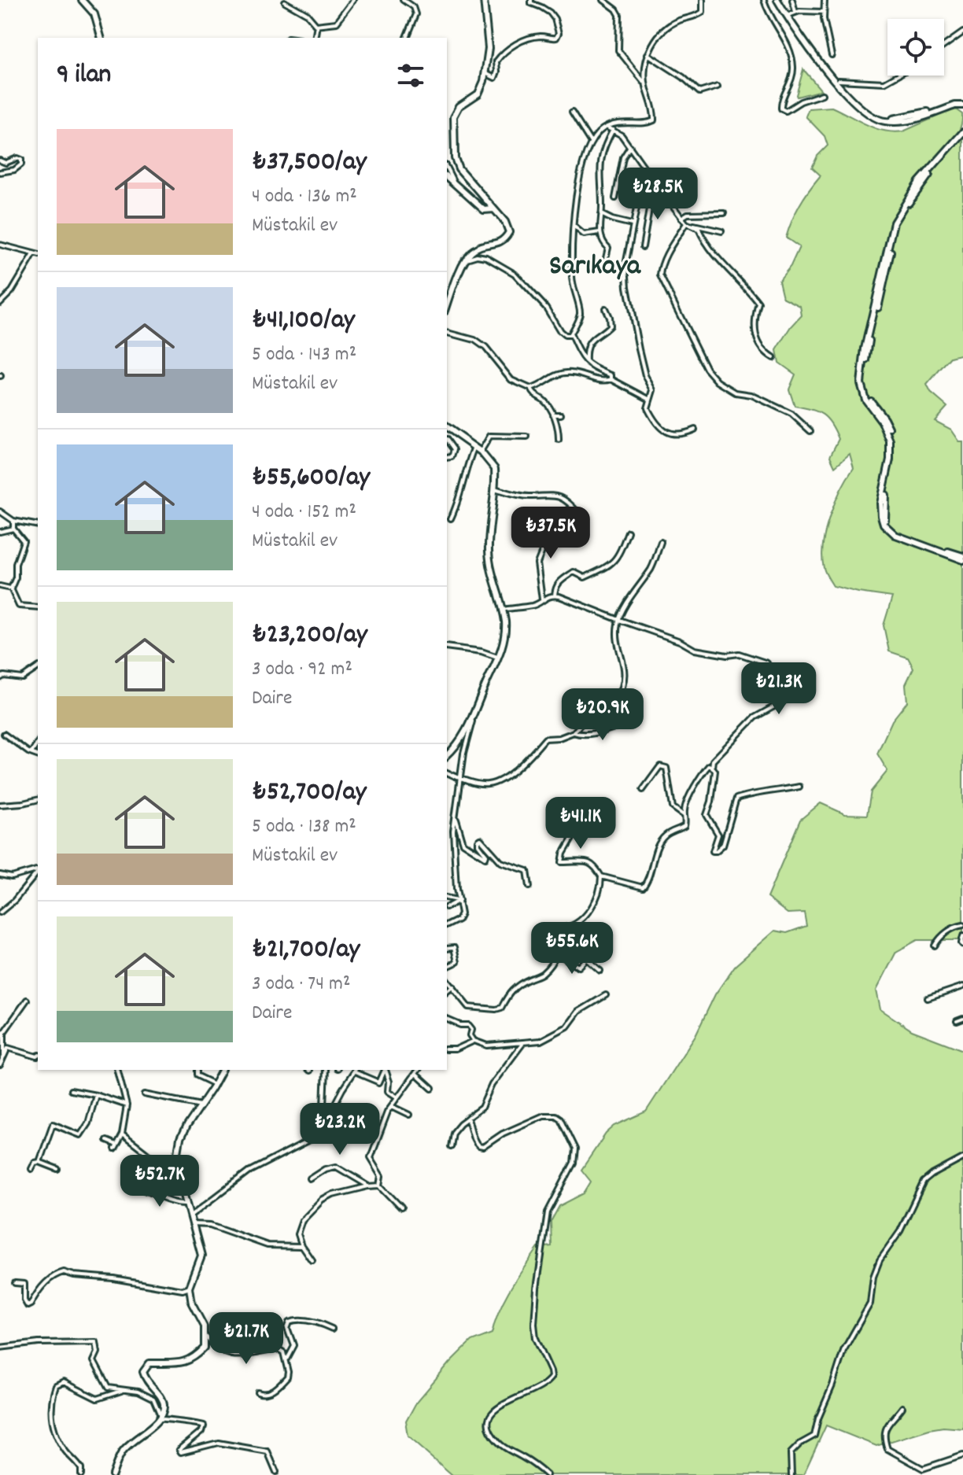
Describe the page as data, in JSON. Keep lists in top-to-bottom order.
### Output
{
  "districts": ["Sarıkaya"],
  "page": {
    "heading": "9 ilan",
    "list": [
      {
        "name": "₺37,500/ay",
        "note": "4 oda · 136 m² · Müstakil ev"
      },
      {
        "name": "₺41,100/ay",
        "note": "5 oda · 143 m² · Müstakil ev"
      },
      {
        "name": "₺55,600/ay",
        "note": "4 oda · 152 m² · Müstakil ev"
      },
      {
        "name": "₺23,200/ay",
        "note": "3 oda · 92 m² · Daire"
      },
      {
        "name": "₺52,700/ay",
        "note": "5 oda · 138 m² · Müstakil ev"
      },
      {
        "name": "₺21,700/ay",
        "note": "3 oda · 74 m² · Daire"
      }
    ],
    "price": [
      "₺28.5K",
      "₺37.5K",
      "₺21.3K",
      "₺20.9K",
      "₺41.1K",
      "₺55.6K",
      "₺23.2K",
      "₺52.7K",
      "₺21.7K"
    ]
  }
}
